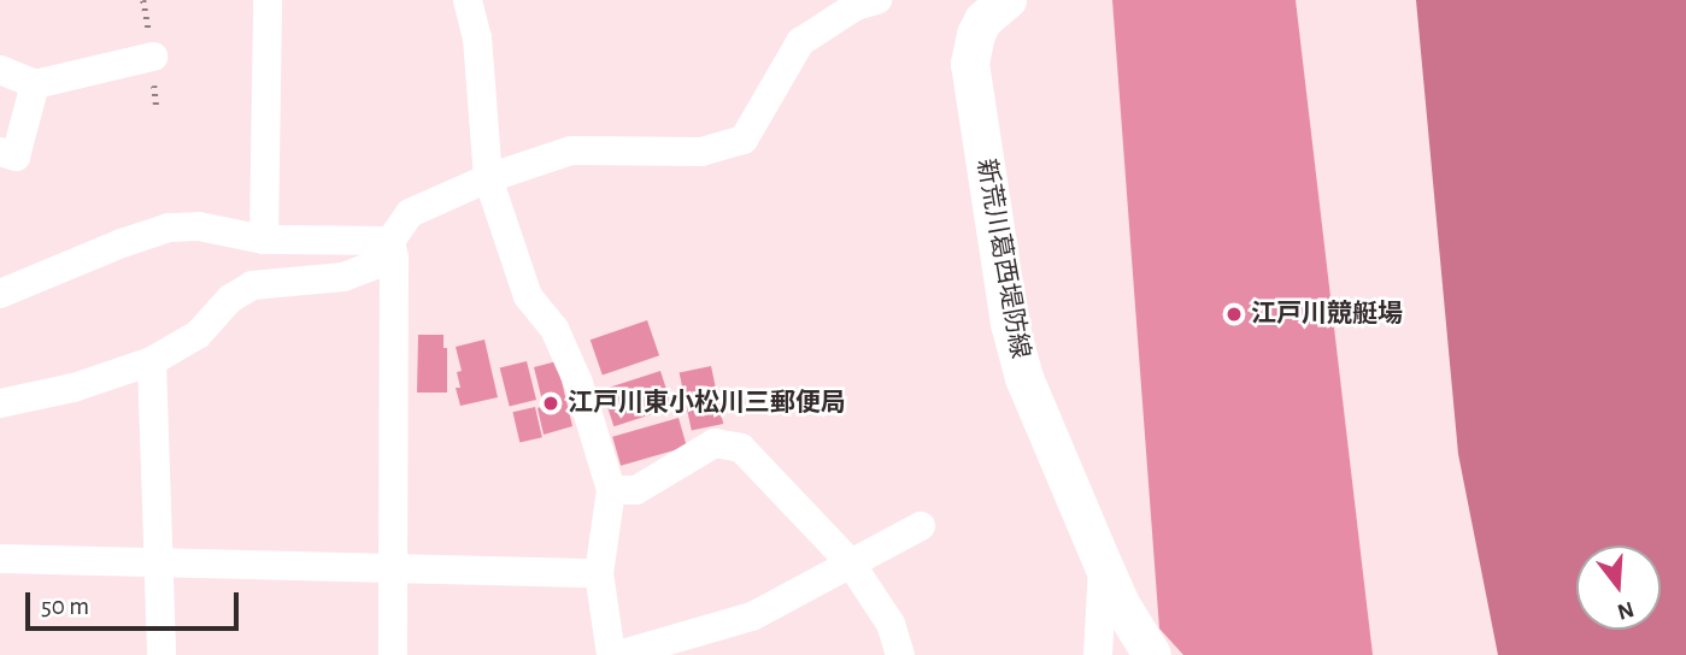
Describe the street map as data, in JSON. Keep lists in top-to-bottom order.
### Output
{
  "streets": {
    "main road": ["新荒川葛西堤防線"]
  },
  "places": ["江戸川競艇場", "江戸川東小松川三郵便局"],
  "scale_bar": "50 m",
  "north": "bottom"
}
